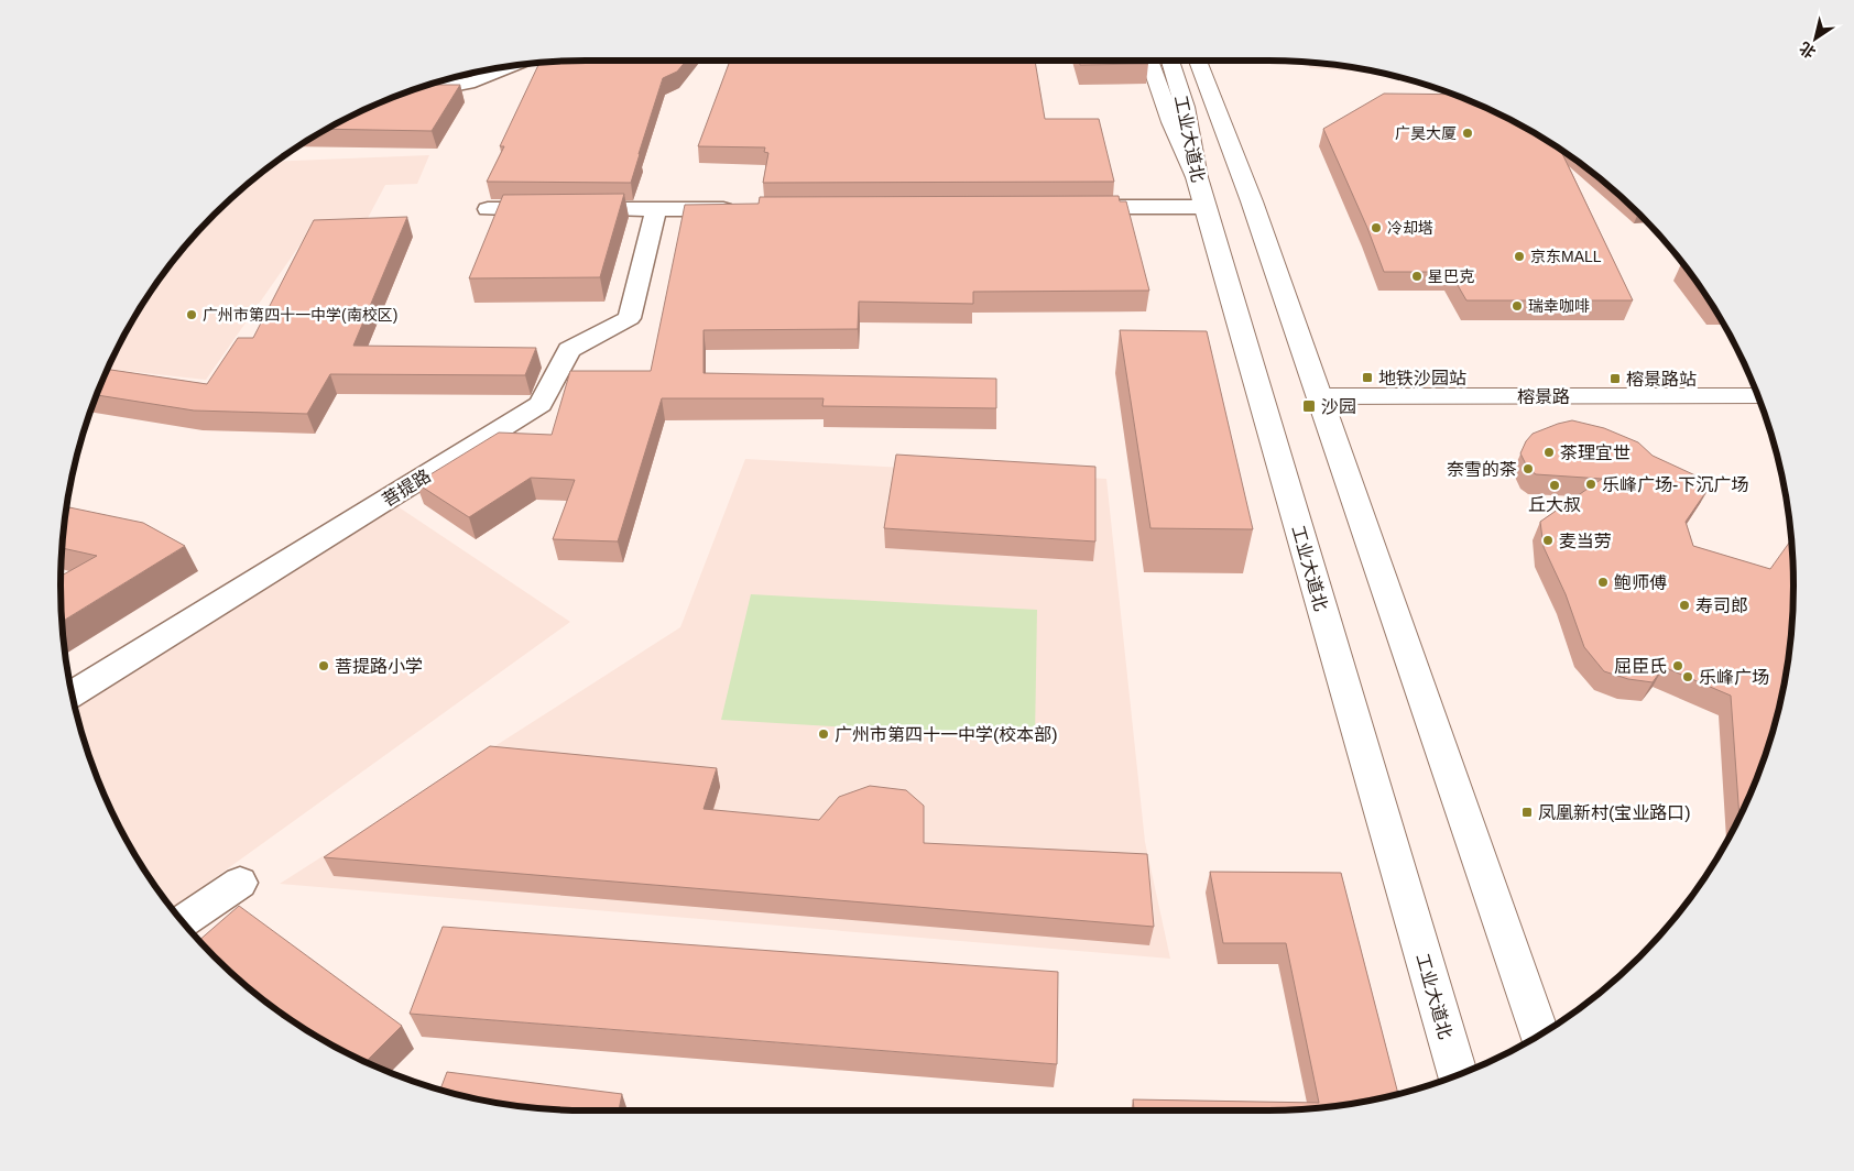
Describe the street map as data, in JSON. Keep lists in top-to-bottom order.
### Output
{
  "streets": {
    "main road": ["工业大道北", "榕景路"],
    "street": ["菩提路"]
  },
  "crossings": [
    ["工业大道北", "榕景路"]
  ],
  "places": {
    "other": [
      "广昊大厦",
      "冷却塔",
      "京东MALL",
      "星巴克",
      "瑞幸咖啡",
      "广州市第四十一中学(南校区)",
      "茶理宜世",
      "奈雪的茶",
      "乐峰广场-下沉广场",
      "丘大叔",
      "麦当劳",
      "鲍师傅",
      "寿司郎",
      "菩提路小学",
      "屈臣氏",
      "乐峰广场",
      "广州市第四十一中学(校本部)"
    ],
    "transit": [
      "地铁沙园站",
      "榕景路站",
      "沙园",
      "凤凰新村(宝业路口)"
    ]
  },
  "north": "bottom left"
}
